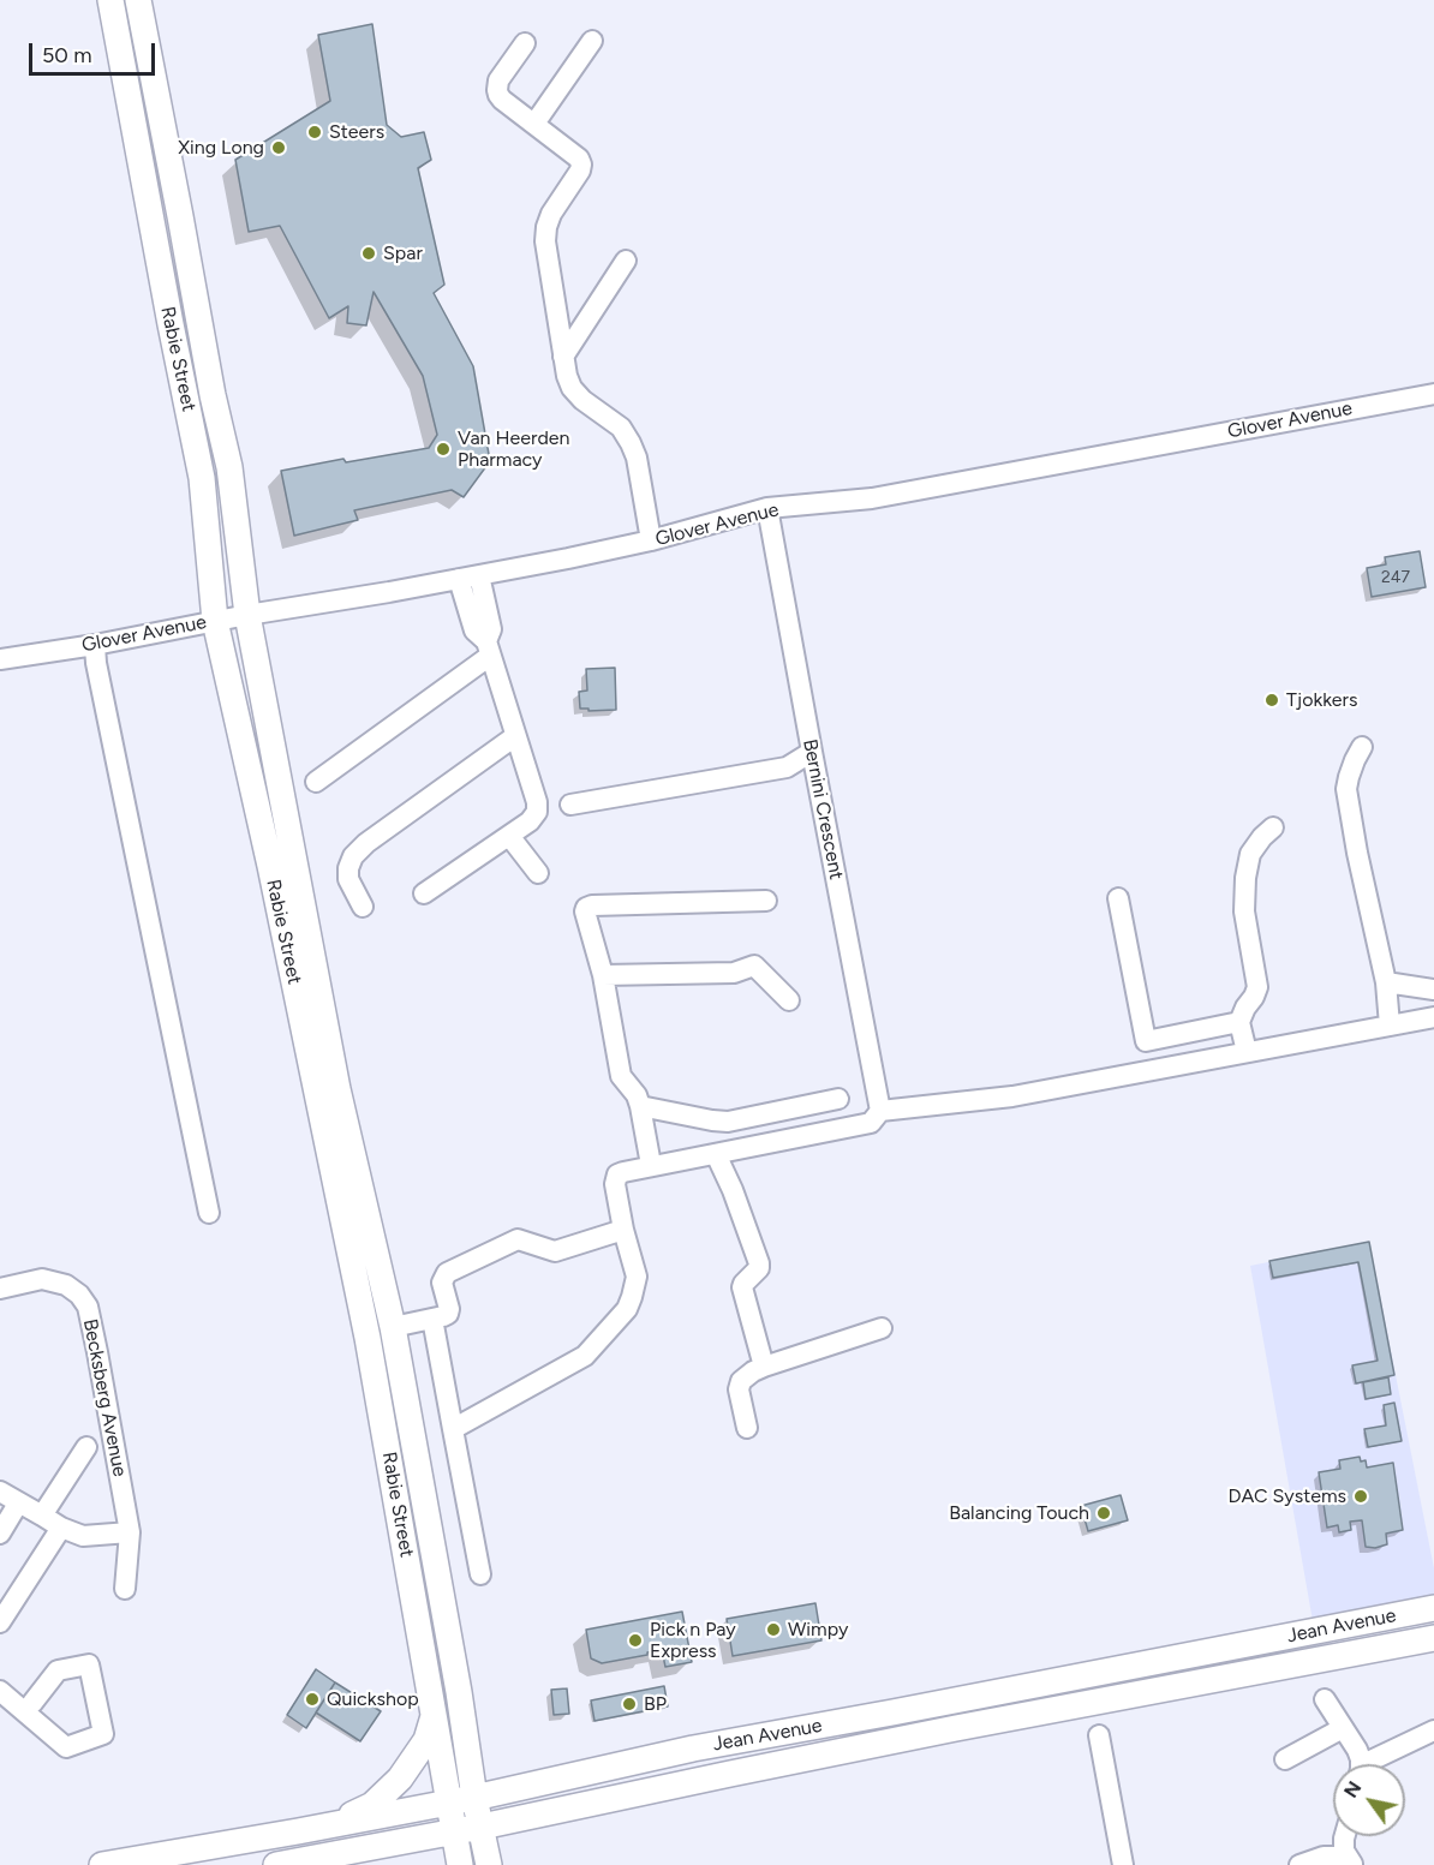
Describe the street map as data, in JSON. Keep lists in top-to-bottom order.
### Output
{
  "streets": {
    "main road": ["Rabie Street", "Jean Avenue"],
    "street": ["Glover Avenue", "Bernini Crescent", "Becksberg Avenue"]
  },
  "crossings": [
    ["Rabie Street", "Glover Avenue"],
    ["Rabie Street", "Jean Avenue"],
    ["Glover Avenue", "Bernini Crescent"]
  ],
  "places": [
    "Steers",
    "Xing Long",
    "Spar",
    "Van Heerden Pharmacy",
    "Tjokkers",
    "DAC Systems",
    "Balancing Touch",
    "Wimpy",
    "Pick n Pay Express",
    "Quickshop",
    "BP"
  ],
  "house_numbers": ["247"],
  "scale_bar": "50 m",
  "north": "top left"
}
